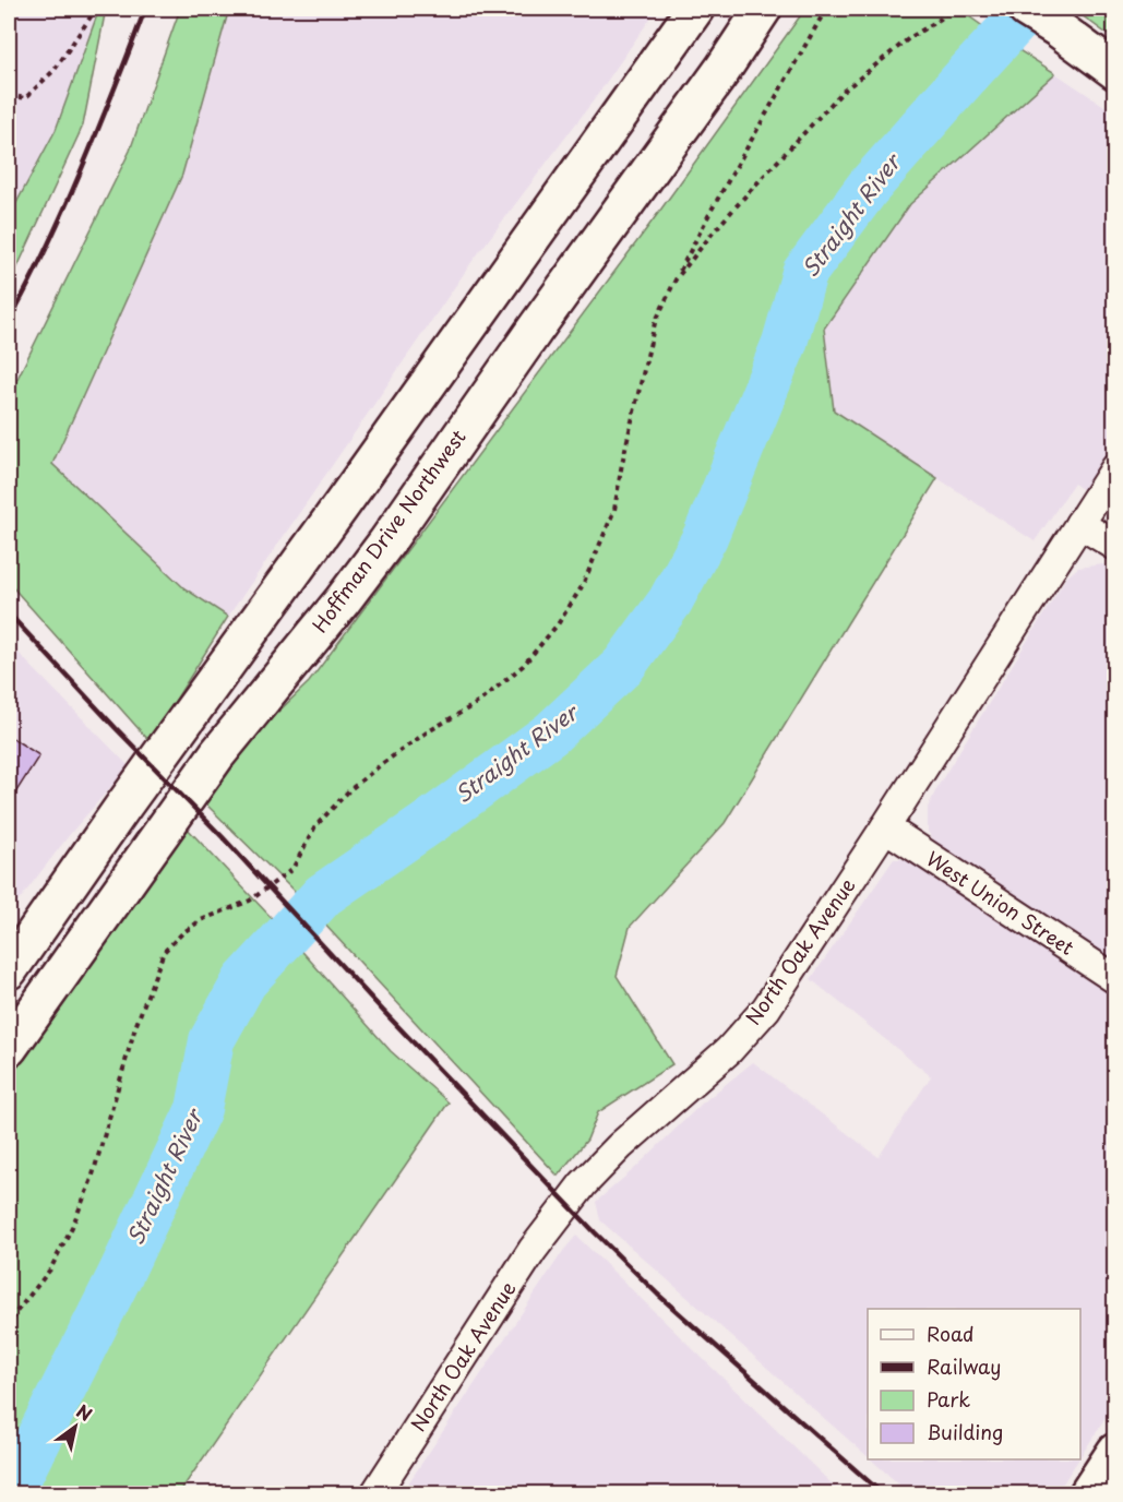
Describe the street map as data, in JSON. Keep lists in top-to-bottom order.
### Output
{
  "streets": {
    "main road": ["Hoffman Drive Northwest"],
    "street": ["West Union Street", "North Oak Avenue"]
  },
  "crossings": [
    ["West Union Street", "North Oak Avenue"]
  ],
  "water": ["Straight River"],
  "legend": [
    "Road",
    "Railway",
    "Park",
    "Building"
  ],
  "north": "top right"
}
